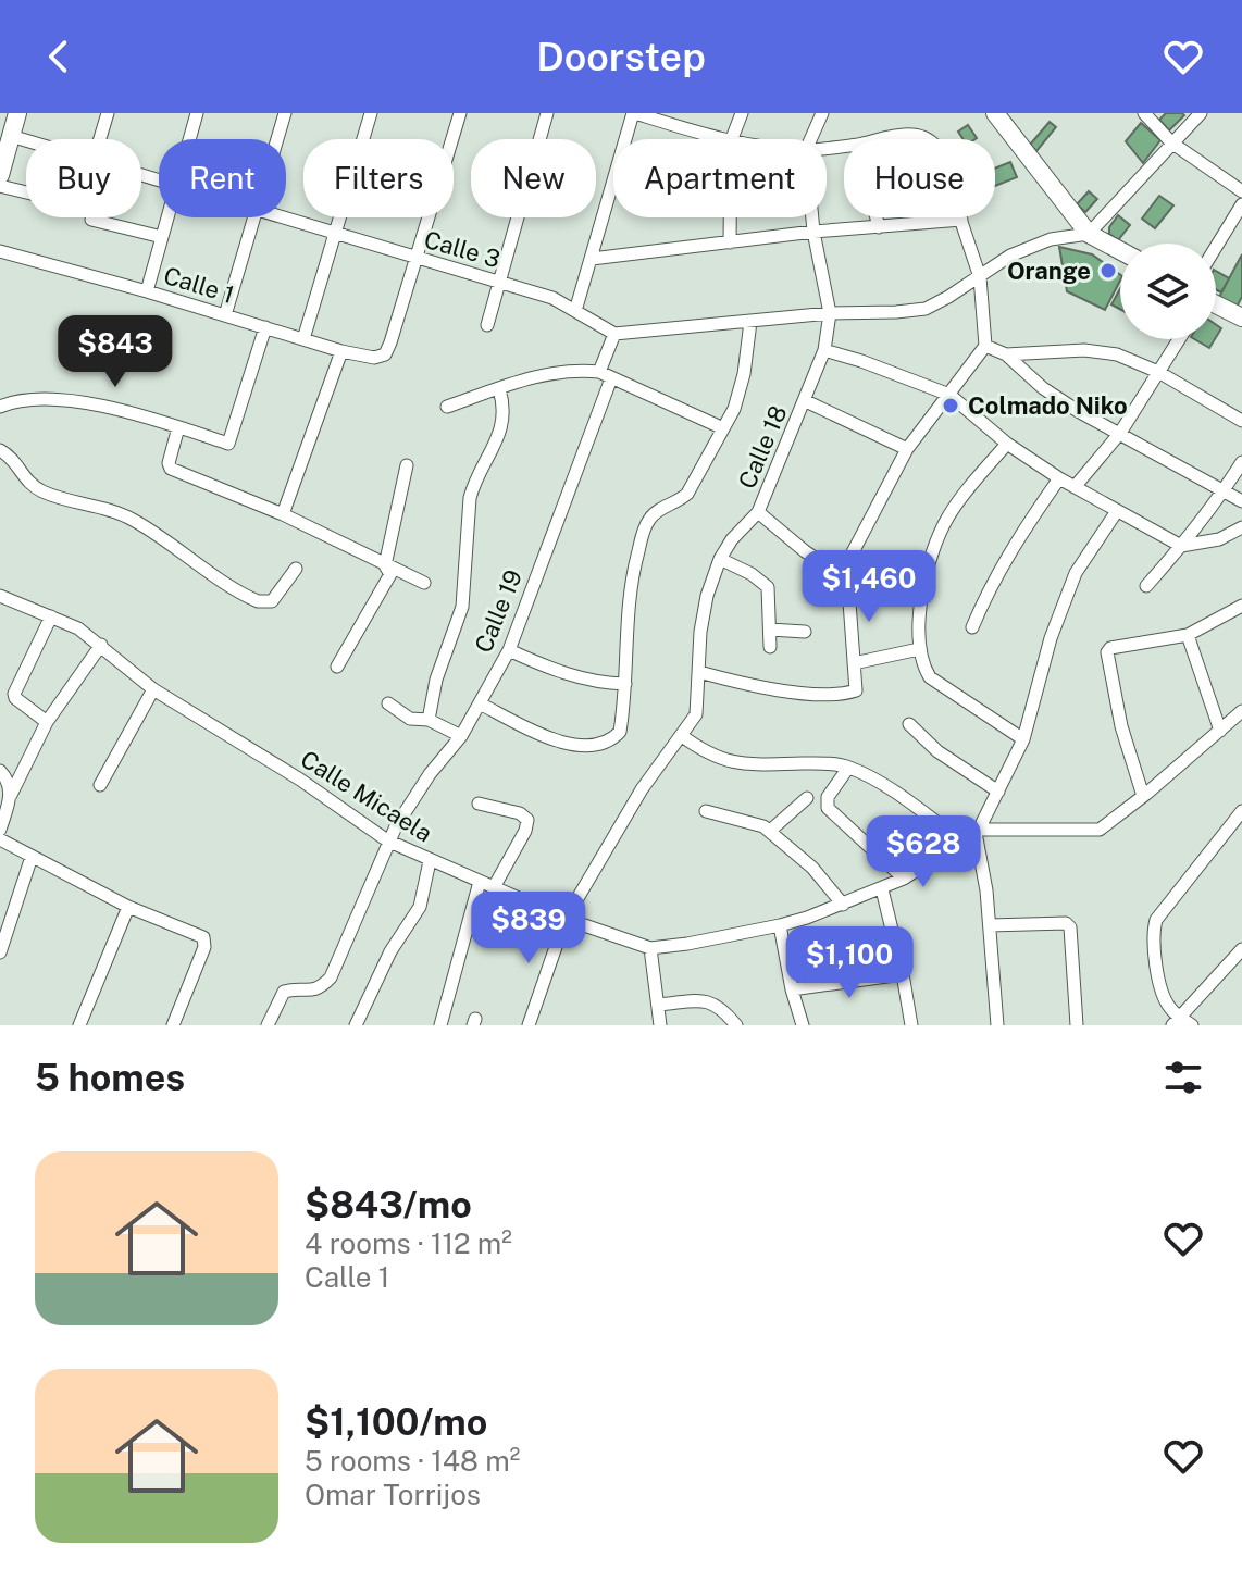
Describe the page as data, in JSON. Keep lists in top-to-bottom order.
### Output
{
  "streets": {
    "street": [
      "Calle 3",
      "Calle 1",
      "Calle 18",
      "Calle 19",
      "Calle Micaela"
    ]
  },
  "crossings": [
    ["Calle 3", "Calle 1"],
    ["Calle 18", "Calle Micaela"],
    ["Calle 19", "Calle Micaela"]
  ],
  "places": ["Orange", "Colmado Niko"],
  "page": {
    "header": "Doorstep",
    "chip": [
      "Buy",
      "Rent",
      "Filters",
      "New",
      "Apartment",
      "House"
    ],
    "price": [
      "$843",
      "$1,460",
      "$628",
      "$839",
      "$1,100"
    ],
    "heading": "5 homes",
    "list": [
      {
        "name": "$843/mo",
        "note": "4 rooms · 112 m² · Calle 1"
      },
      {
        "name": "$1,100/mo",
        "note": "5 rooms · 148 m² · Omar Torrijos"
      }
    ]
  }
}
